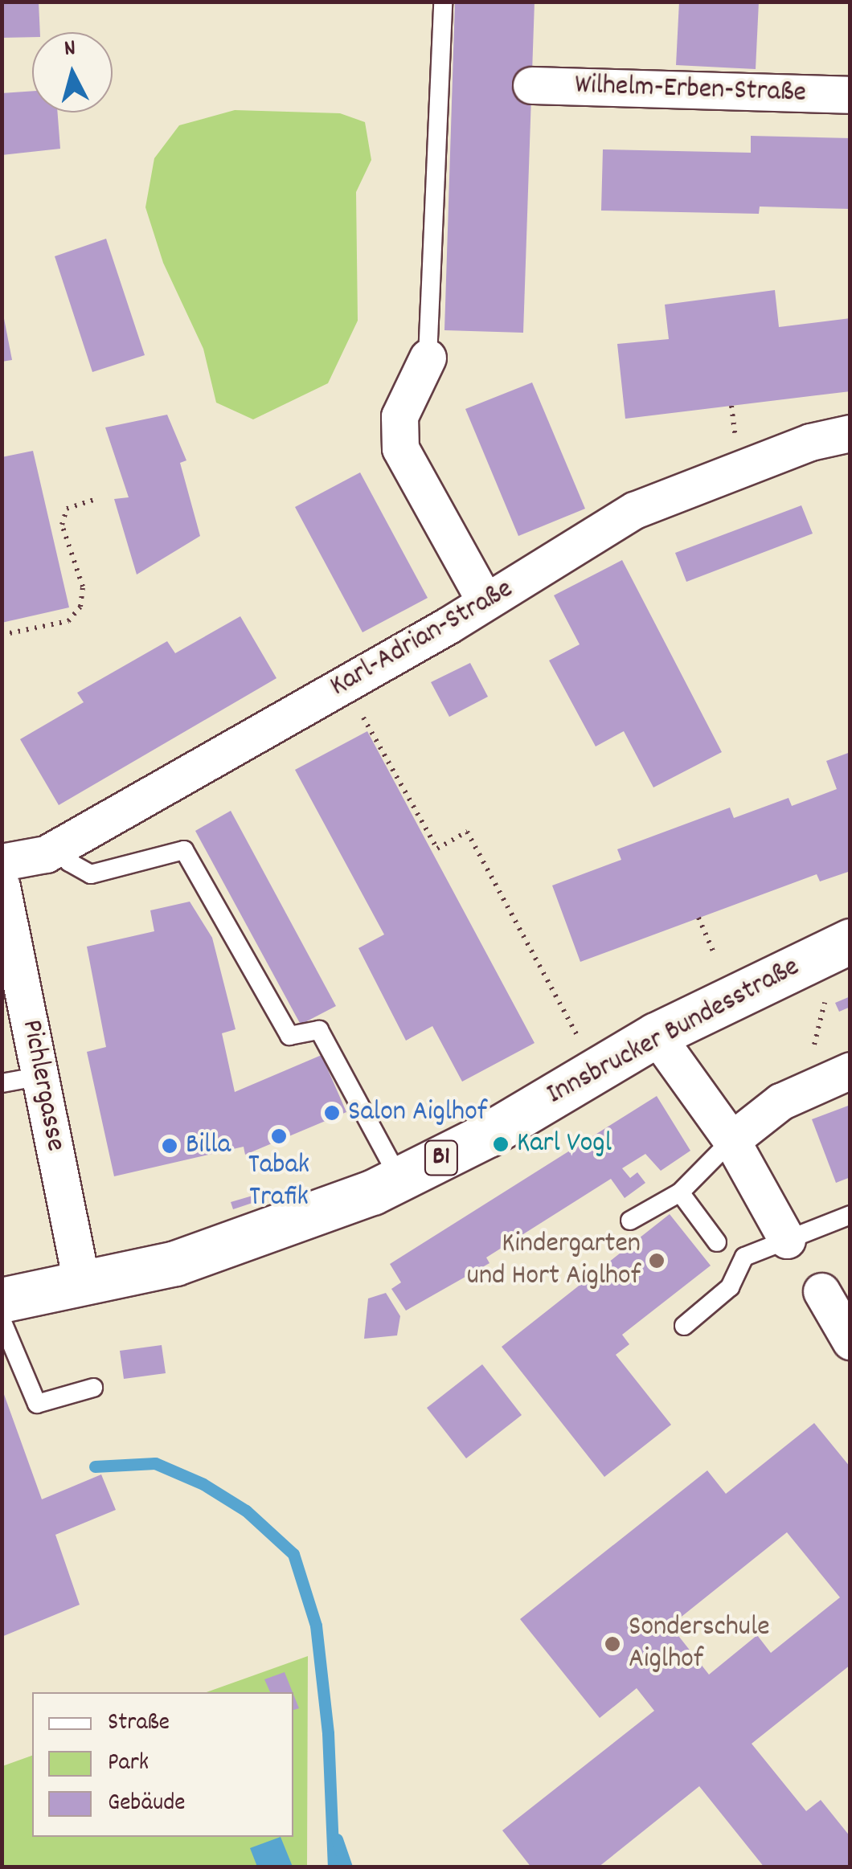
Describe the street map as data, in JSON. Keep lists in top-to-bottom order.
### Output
{
  "streets": {
    "main road": ["Innsbrucker Bundesstraße", "B1"],
    "street": ["Wilhelm-Erben-Straße", "Karl-Adrian-Straße", "Pichlergasse"]
  },
  "crossings": [
    ["Innsbrucker Bundesstraße", "Pichlergasse"]
  ],
  "places": [
    "Salon Aiglhof",
    "Tabak Trafik",
    "Karl Vogl",
    "Billa",
    "Kindergarten und Hort Aiglhof",
    "Sonderschule Aiglhof"
  ],
  "legend": ["Straße", "Park", "Gebäude"],
  "north": "top"
}
